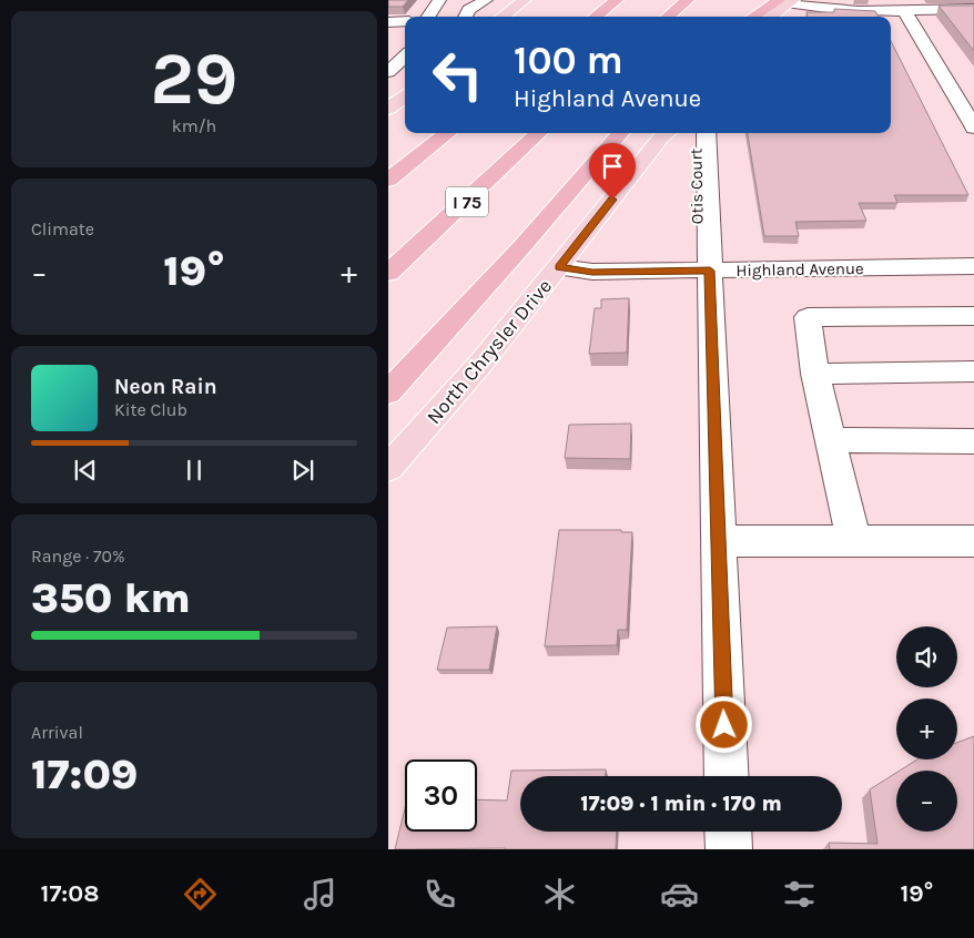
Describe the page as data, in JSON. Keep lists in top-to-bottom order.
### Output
{
  "streets": {
    "highway": ["I 75"],
    "main road": ["North Chrysler Drive"],
    "street": ["Otis Court", "Highland Avenue"]
  },
  "crossings": [
    ["Otis Court", "Highland Avenue"],
    ["Highland Avenue", "North Chrysler Drive"]
  ],
  "page": {
    "tile": [
      ["29", "km/h"],
      "Climate",
      ["Range · 70%", "350 km"],
      ["Arrival", "17:09"]
    ],
    "turn": ["100 m", "Highland Avenue"],
    "heat": ["−", "19°", "+"],
    "song": ["Neon Rain", "Kite Club"],
    "map_buttons": ["+", "−"],
    "limit": "30",
    "trip": "17:09 · 1 min · 170 m",
    "tabs": ["17:08", "19°"]
  }
}
